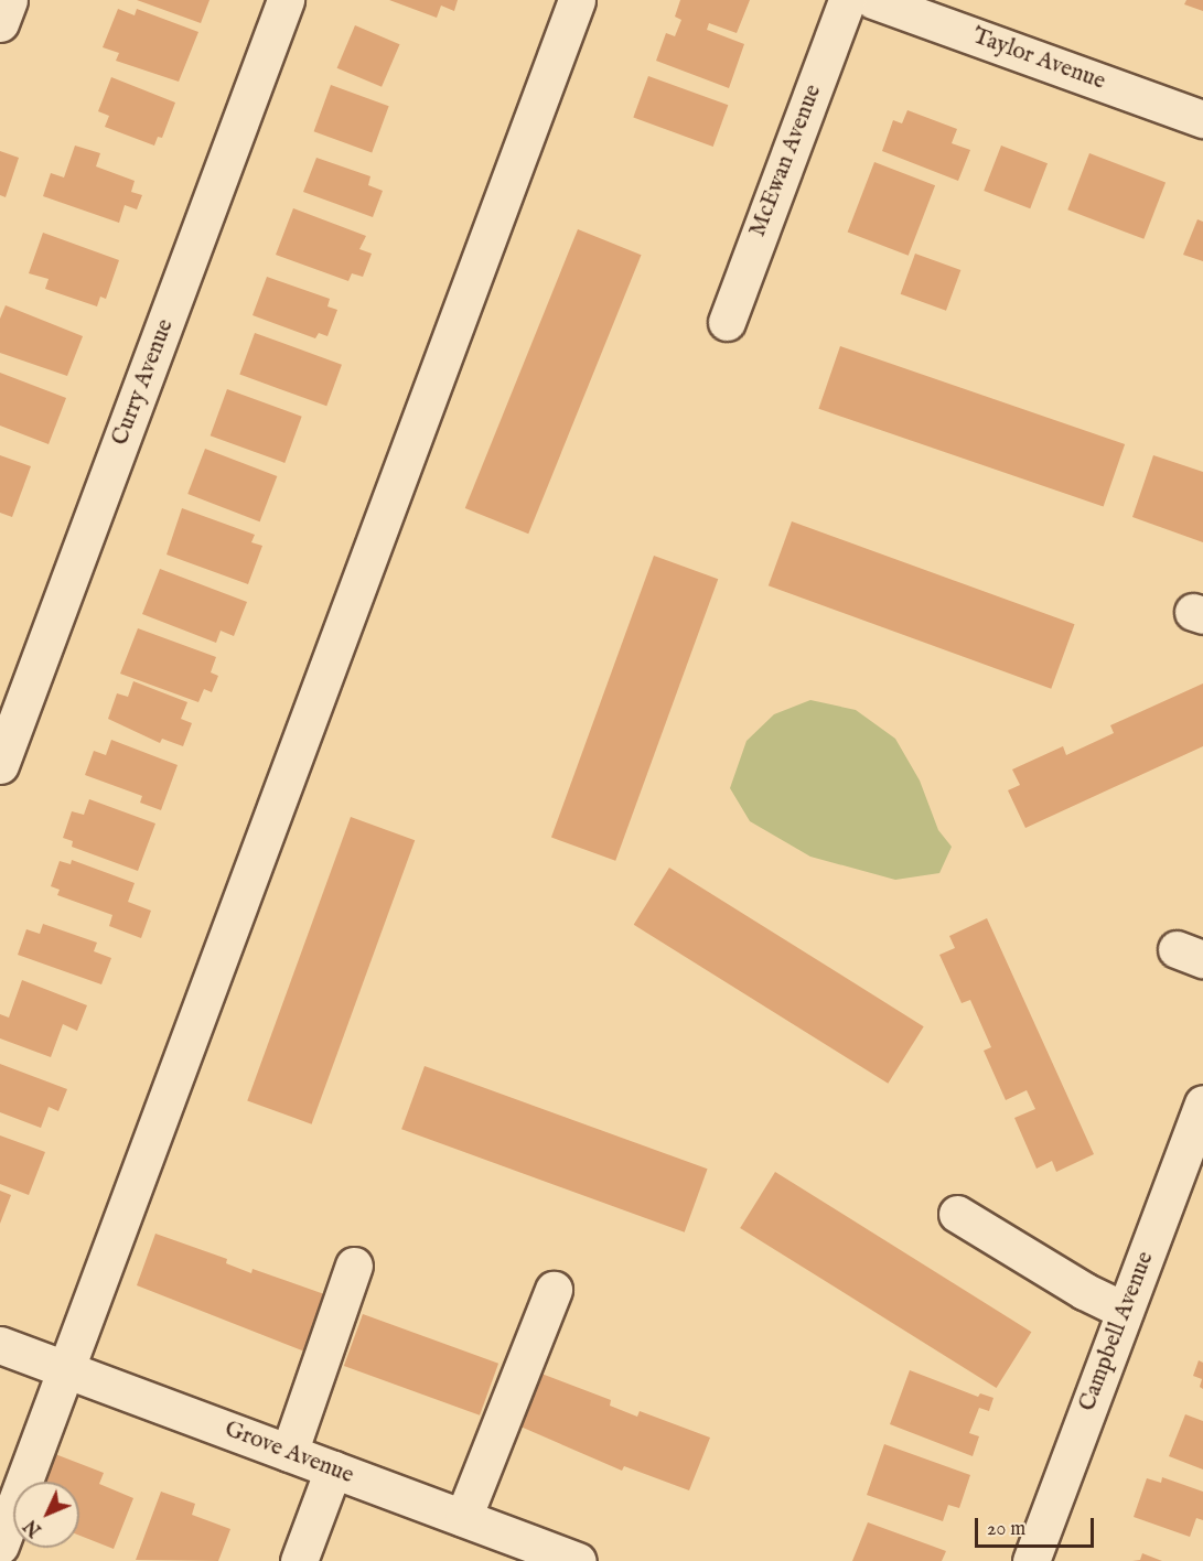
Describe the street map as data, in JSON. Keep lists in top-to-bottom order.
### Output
{
  "streets": {
    "street": [
      "Taylor Avenue",
      "McEwan Avenue",
      "Curry Avenue",
      "Campbell Avenue",
      "Grove Avenue"
    ]
  },
  "scale_bar": "20 m",
  "north": "bottom left"
}
